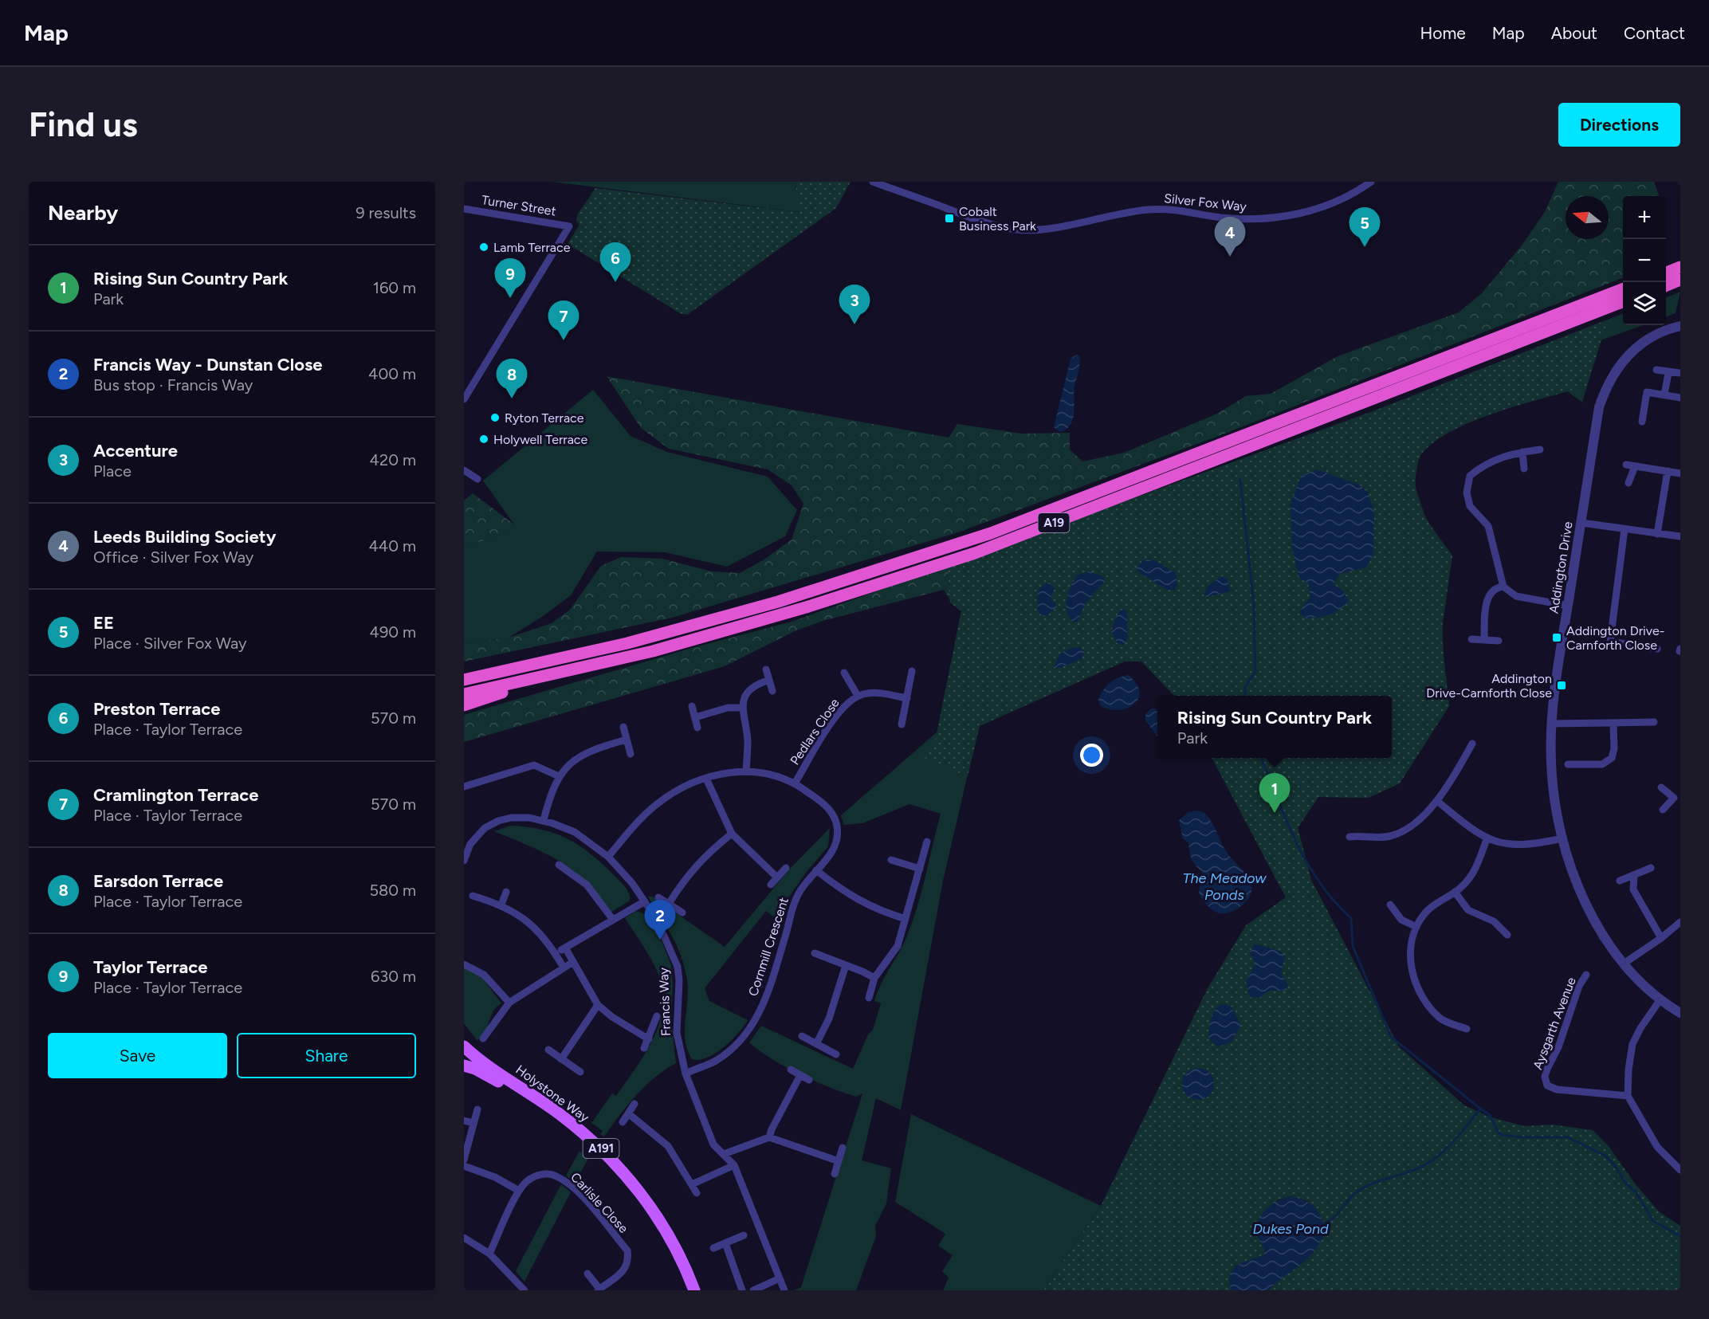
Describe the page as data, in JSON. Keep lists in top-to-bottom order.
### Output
{
  "streets": {
    "highway": ["A19"],
    "main road": ["Holystone Way", "A191"],
    "street": [
      "Silver Fox Way",
      "Turner Street",
      "Addington Drive",
      "Pedlars Close",
      "Cornmill Crescent",
      "Francis Way",
      "Aysgarth Avenue",
      "Carlisle Close"
    ]
  },
  "crossings": [
    ["Pedlars Close", "Cornmill Crescent"],
    ["Cornmill Crescent", "Francis Way"]
  ],
  "water": ["The Meadow Ponds", "Dukes Pond"],
  "places": {
    "transit": ["Cobalt Business Park", "Addington Drive- Carnforth Close", "Addington Drive-Carnforth Close"],
    "other": ["Lamb Terrace", "Ryton Terrace", "Holywell Terrace"]
  },
  "north": "left",
  "page": {
    "header": "Map",
    "nav": [
      "Home",
      "Map",
      "About",
      "Contact"
    ],
    "buttons": [
      "Directions",
      ["Save", "Share"]
    ],
    "title": "Find us",
    "heading": ["Nearby", "9 results"],
    "map_buttons": ["+", "−"],
    "pins": [
      "5",
      "4",
      "6",
      "9",
      "3",
      "7",
      "8",
      "1",
      "2"
    ],
    "list": [
      {
        "mark": "1",
        "name": "Rising Sun Country Park",
        "note": "Park",
        "value": "160 m"
      },
      {
        "mark": "2",
        "name": "Francis Way - Dunstan Close",
        "note": "Bus stop · Francis Way",
        "value": "400 m"
      },
      {
        "mark": "3",
        "name": "Accenture",
        "note": "Place",
        "value": "420 m"
      },
      {
        "mark": "4",
        "name": "Leeds Building Society",
        "note": "Office · Silver Fox Way",
        "value": "440 m"
      },
      {
        "mark": "5",
        "name": "EE",
        "note": "Place · Silver Fox Way",
        "value": "490 m"
      },
      {
        "mark": "6",
        "name": "Preston Terrace",
        "note": "Place · Taylor Terrace",
        "value": "570 m"
      },
      {
        "mark": "7",
        "name": "Cramlington Terrace",
        "note": "Place · Taylor Terrace",
        "value": "570 m"
      },
      {
        "mark": "8",
        "name": "Earsdon Terrace",
        "note": "Place · Taylor Terrace",
        "value": "580 m"
      },
      {
        "mark": "9",
        "name": "Taylor Terrace",
        "note": "Place · Taylor Terrace",
        "value": "630 m"
      }
    ],
    "popup": ["Rising Sun Country Park", "Park"]
  }
}
